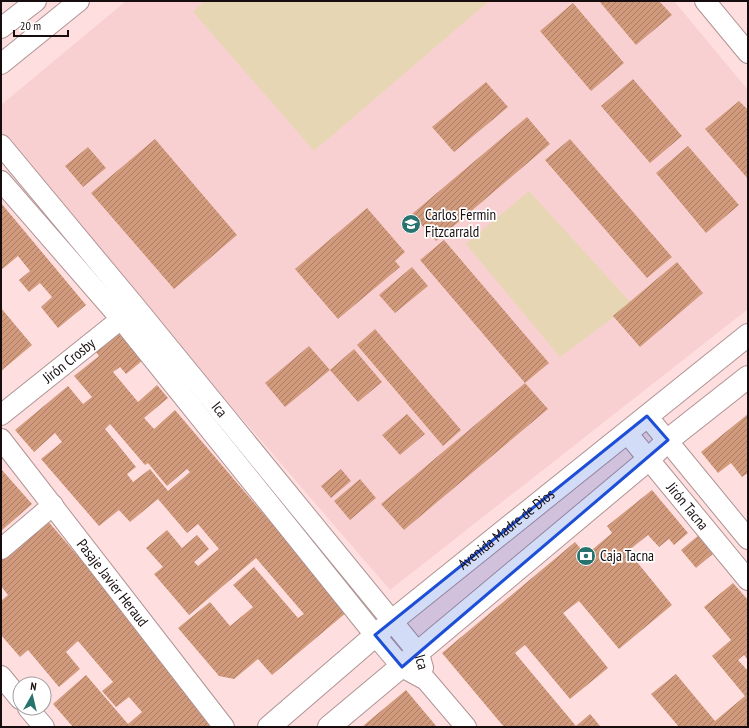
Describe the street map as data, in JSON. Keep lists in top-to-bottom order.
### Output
{
  "streets": {
    "main road": ["Avenida Madre de Dios"],
    "street": [
      "Jirón Crosby",
      "Ica",
      "Jirón Tacna",
      "Pasaje Javier Heraud"
    ]
  },
  "crossings": [
    ["Jirón Crosby", "Ica"],
    ["Ica", "Avenida Madre de Dios"],
    ["Jirón Tacna", "Avenida Madre de Dios"]
  ],
  "places": {
    "school or university": ["Carlos Fermin Fitzcarrald"],
    "bank": ["Caja Tacna"]
  },
  "scale_bar": "20 m",
  "north": "top"
}
